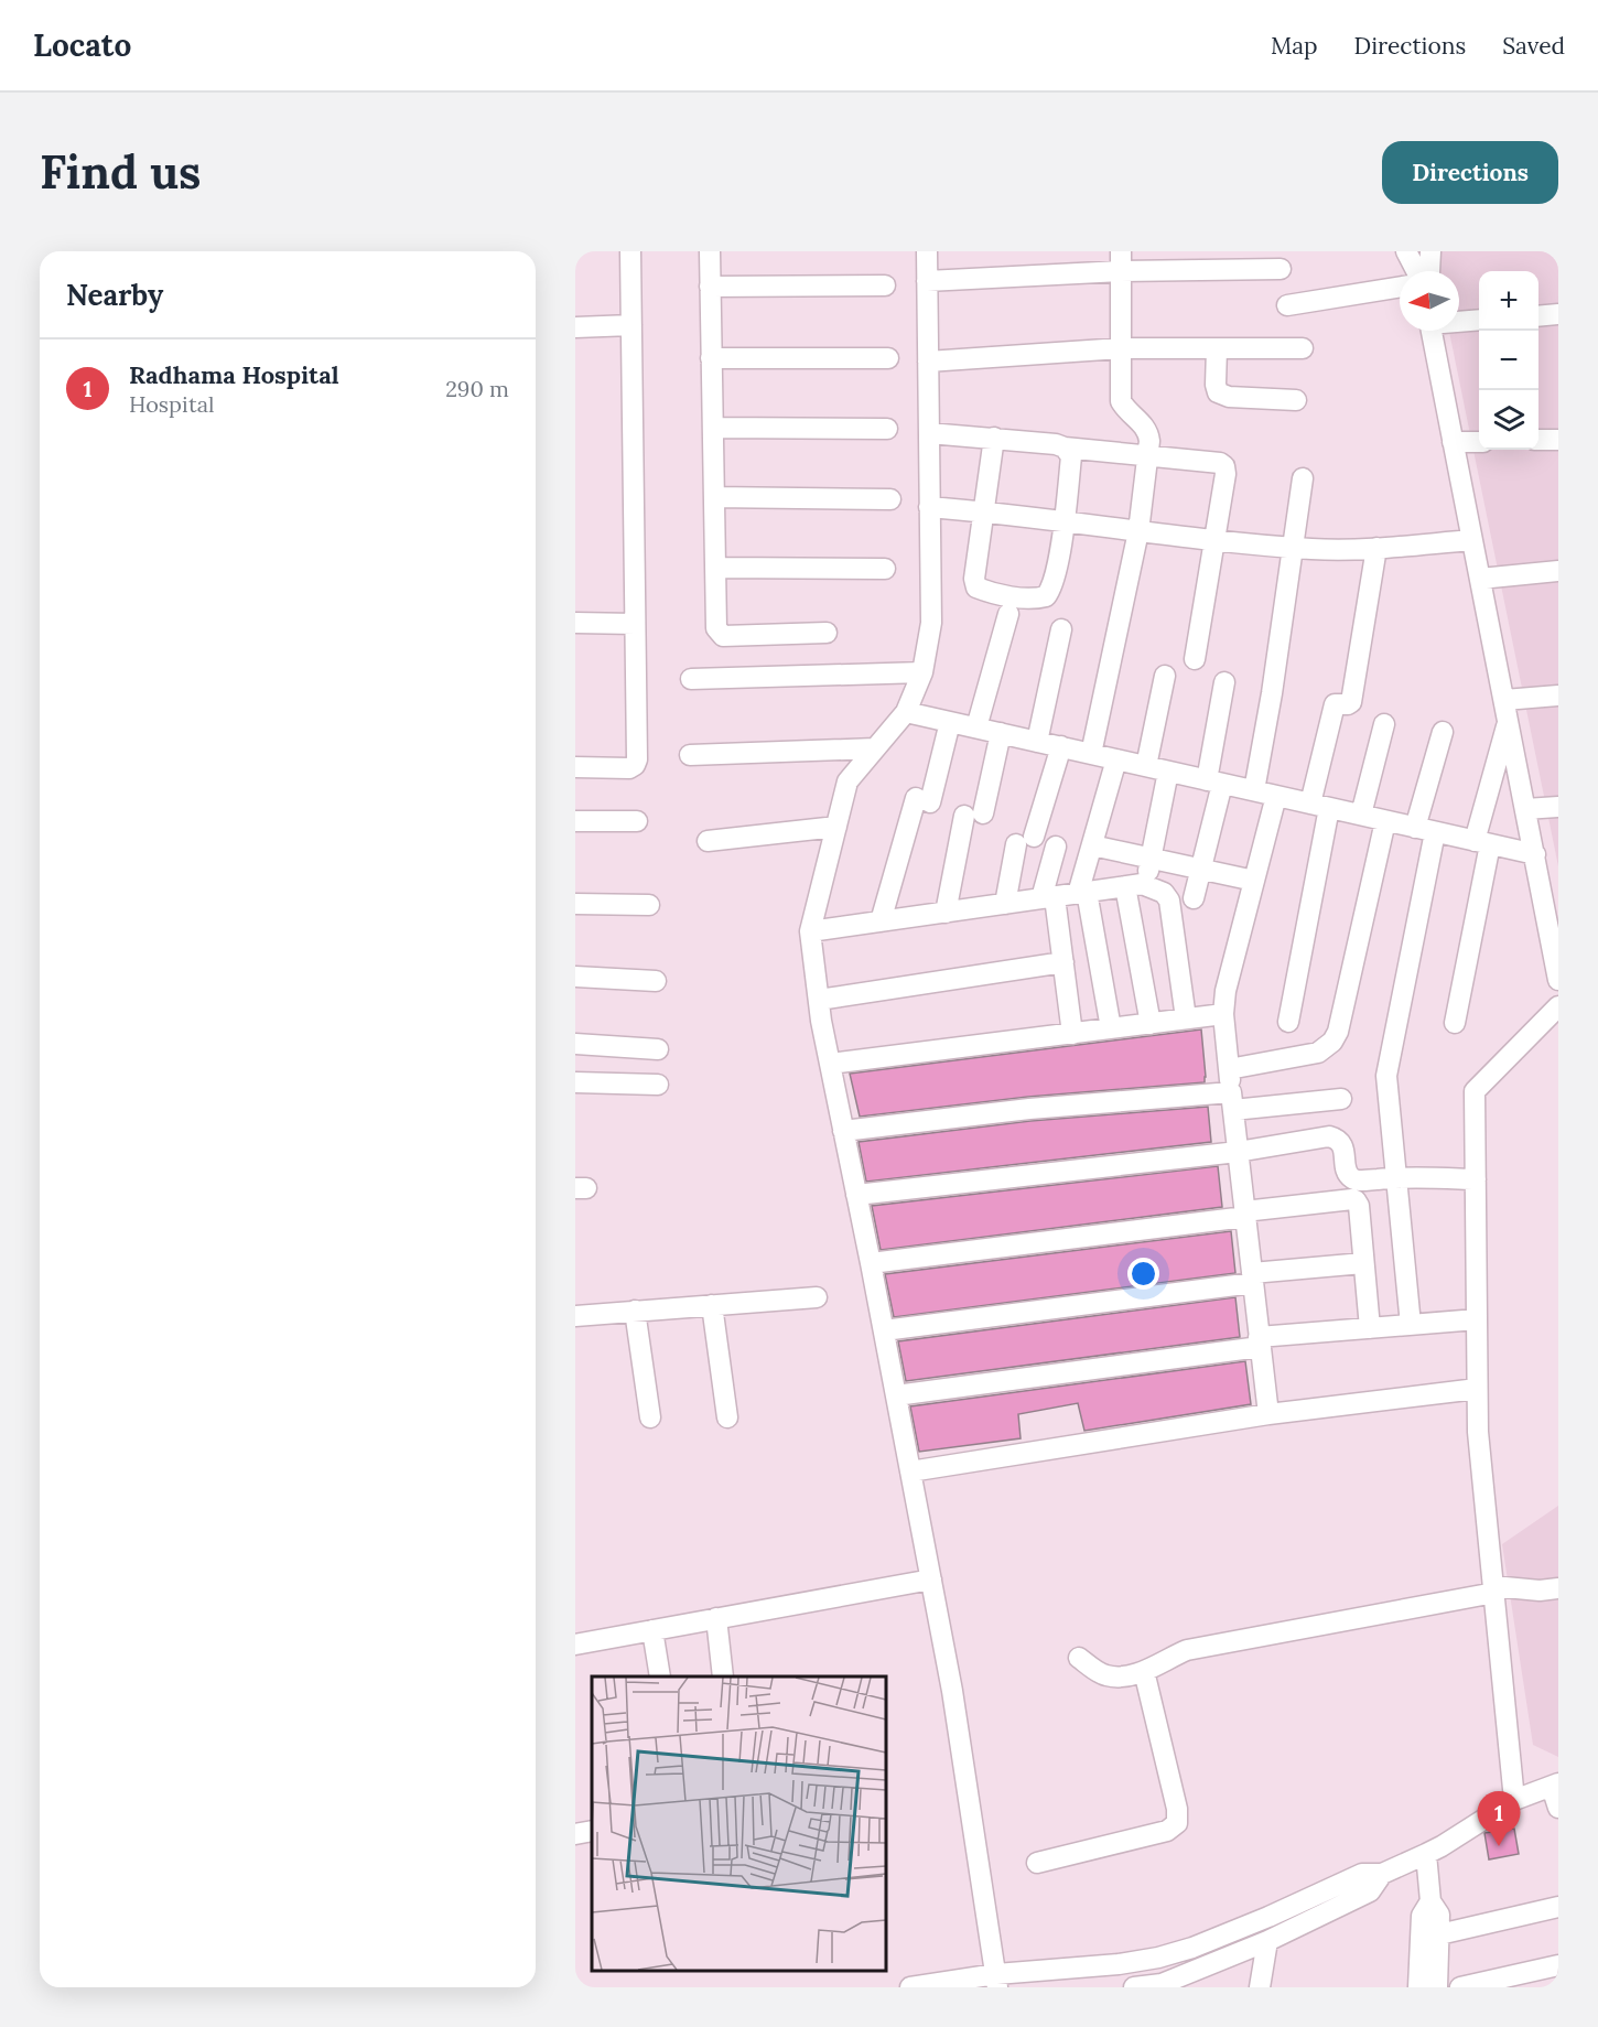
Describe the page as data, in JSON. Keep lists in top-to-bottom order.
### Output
{
  "north": "left",
  "page": {
    "header": "Locato",
    "nav": ["Map", "Directions", "Saved"],
    "buttons": "Directions",
    "title": "Find us",
    "heading": "Nearby",
    "map_buttons": ["+", "−"],
    "list": [
      {
        "mark": "1",
        "name": "Radhama Hospital",
        "note": "Hospital",
        "value": "290 m"
      }
    ],
    "pins": "1"
  }
}
